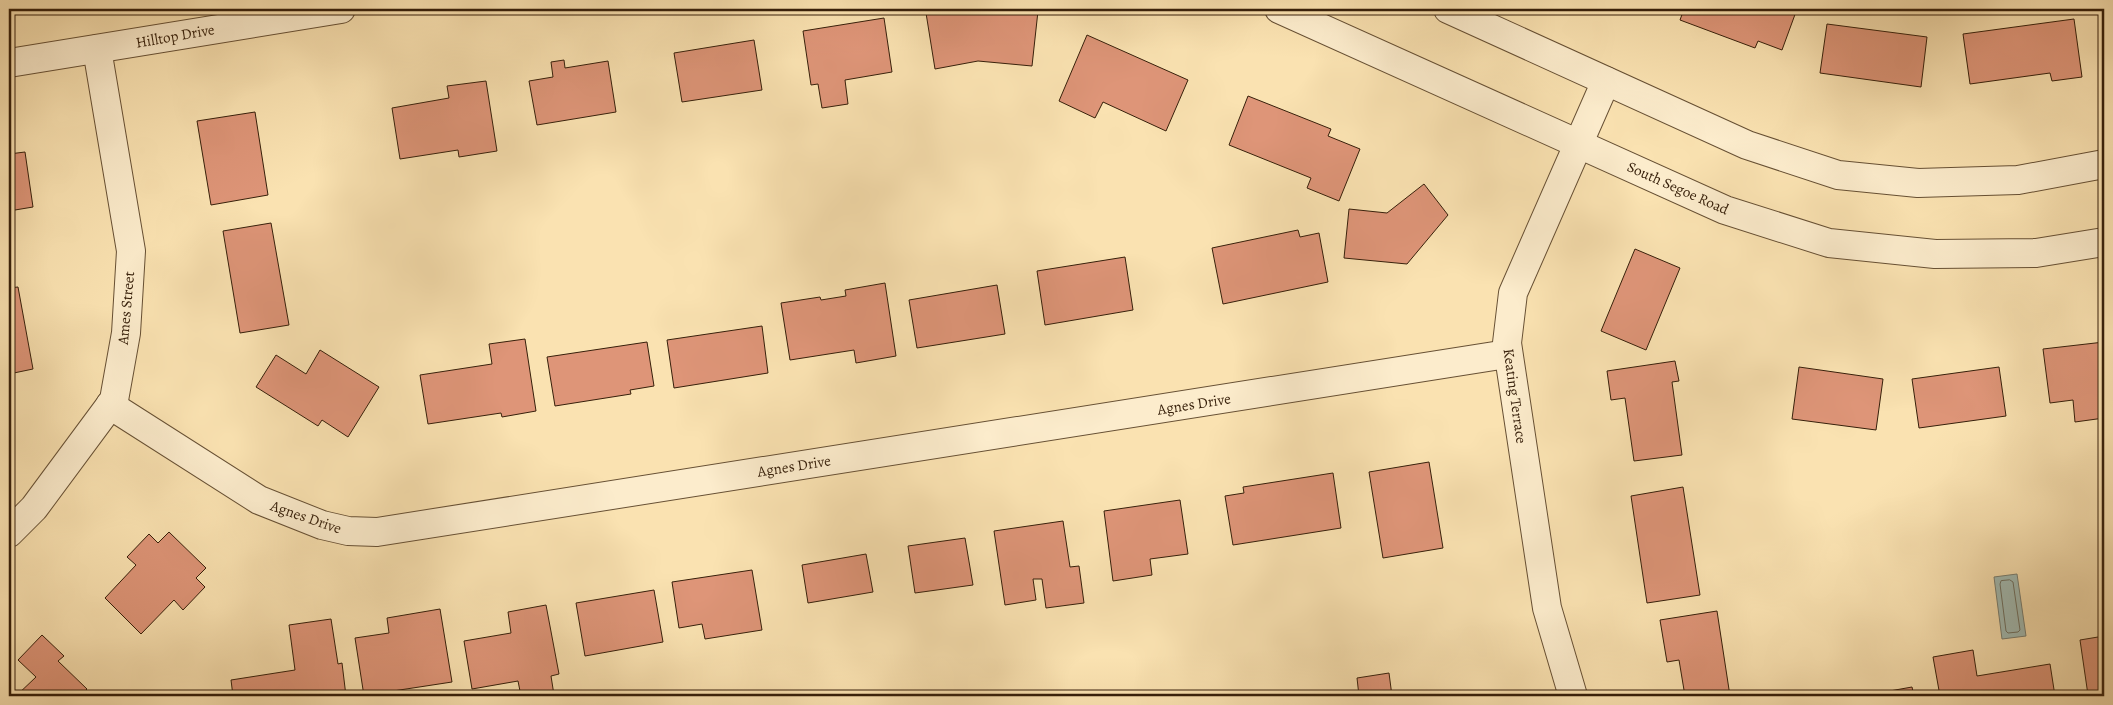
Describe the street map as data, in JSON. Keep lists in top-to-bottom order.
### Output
{
  "streets": {
    "street": [
      "Hilltop Drive",
      "South Segoe Road",
      "Ames Street",
      "Keating Terrace",
      "Agnes Drive"
    ]
  },
  "crossings": [
    ["Hilltop Drive", "Ames Street"],
    ["South Segoe Road", "Keating Terrace"],
    ["Ames Street", "Agnes Drive"],
    ["Keating Terrace", "Agnes Drive"]
  ]
}
